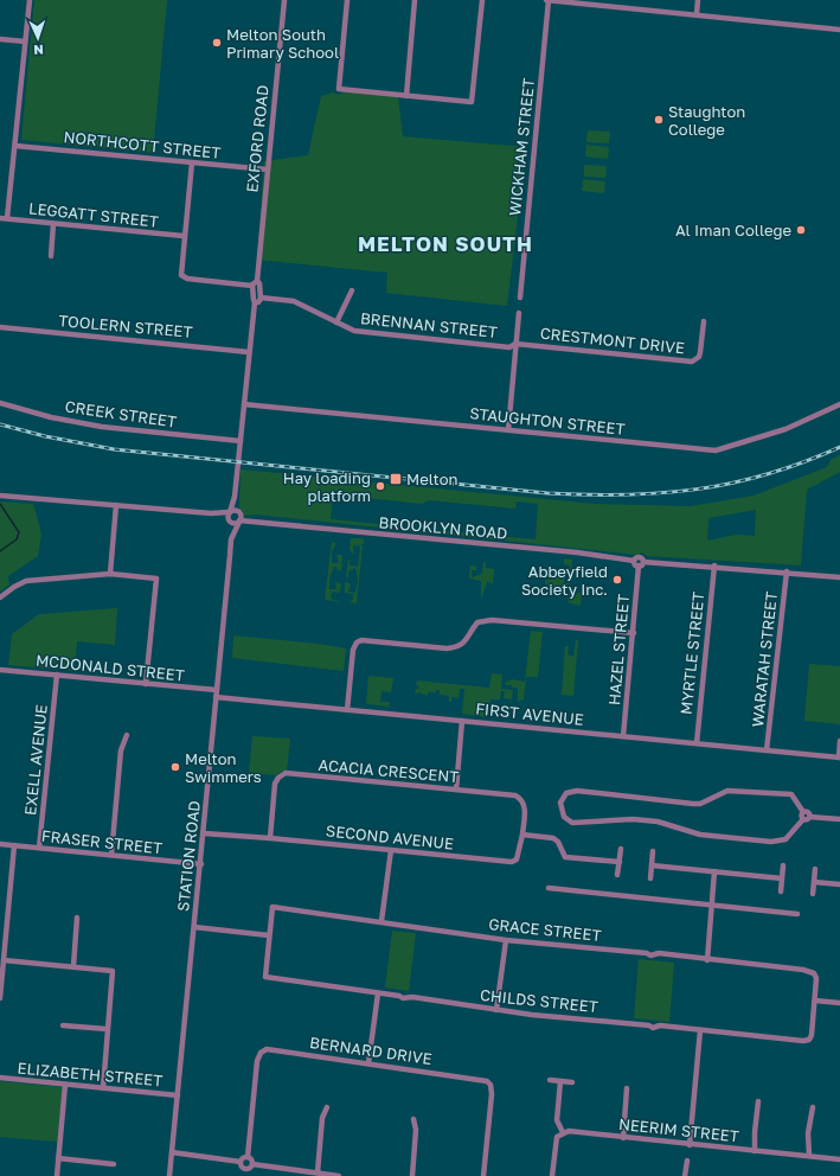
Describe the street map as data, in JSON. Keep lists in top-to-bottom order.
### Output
{
  "streets": {
    "street": [
      "EXFORD ROAD",
      "NORTHCOTT STREET",
      "WICKHAM STREET",
      "LEGGATT STREET",
      "BRENNAN STREET",
      "TOOLERN STREET",
      "CRESTMONT DRIVE",
      "CREEK STREET",
      "STAUGHTON STREET",
      "BROOKLYN ROAD",
      "HAZEL STREET",
      "MYRTLE STREET",
      "WARATAH STREET",
      "MCDONALD STREET",
      "FIRST AVENUE",
      "EXELL AVENUE",
      "ACACIA CRESCENT",
      "SECOND AVENUE",
      "FRASER STREET",
      "STATION ROAD",
      "GRACE STREET",
      "CHILDS STREET",
      "BERNARD DRIVE",
      "ELIZABETH STREET",
      "NEERIM STREET"
    ]
  },
  "crossings": [
    ["EXFORD ROAD", "NORTHCOTT STREET"],
    ["EXFORD ROAD", "BRENNAN STREET"],
    ["BRENNAN STREET", "CRESTMONT DRIVE"],
    ["BROOKLYN ROAD", "HAZEL STREET"],
    ["BROOKLYN ROAD", "STATION ROAD"],
    ["HAZEL STREET", "FIRST AVENUE"],
    ["MYRTLE STREET", "FIRST AVENUE"],
    ["WARATAH STREET", "FIRST AVENUE"],
    ["MCDONALD STREET", "EXELL AVENUE"],
    ["MCDONALD STREET", "STATION ROAD"],
    ["FIRST AVENUE", "STATION ROAD"],
    ["EXELL AVENUE", "FRASER STREET"],
    ["ACACIA CRESCENT", "SECOND AVENUE"],
    ["SECOND AVENUE", "STATION ROAD"],
    ["FRASER STREET", "STATION ROAD"],
    ["STATION ROAD", "ELIZABETH STREET"],
    ["GRACE STREET", "CHILDS STREET"]
  ],
  "districts": ["MELTON SOUTH"],
  "places": {
    "other": [
      "Melton South Primary School",
      "Staughton College",
      "Al Iman College",
      "Hay loading platform",
      "Abbeyfield Society Inc.",
      "Melton Swimmers"
    ],
    "transit": ["Melton"]
  },
  "north": "bottom"
}
